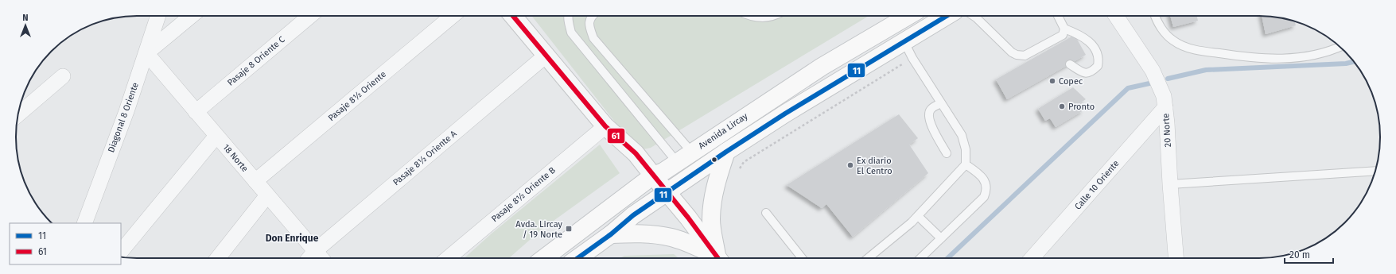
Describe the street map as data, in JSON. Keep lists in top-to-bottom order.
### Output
{
  "streets": {
    "main road": ["Avenida Lircay"],
    "street": [
      "Pasaje 8 Oriente C",
      "Pasaje 8½ Oriente",
      "Diagonal 8 Oriente",
      "20 Norte",
      "18 Norte",
      "Pasaje 8½ Oriente A",
      "Calle 10 Oriente",
      "Pasaje 8½ Oriente B"
    ]
  },
  "crossings": [
    ["Pasaje 8 Oriente C", "18 Norte"],
    ["Pasaje 8½ Oriente", "18 Norte"],
    ["Diagonal 8 Oriente", "18 Norte"],
    ["20 Norte", "Calle 10 Oriente"],
    ["18 Norte", "Pasaje 8½ Oriente A"]
  ],
  "districts": ["Don Enrique"],
  "places": {
    "other": ["Copec", "Pronto", "Ex diario El Centro"],
    "transit": ["Avda. Lircay / 19 Norte"]
  },
  "lines": ["transit line 11", "transit line 61"],
  "legend": ["11", "61"],
  "scale_bar": "20 m",
  "north": "top"
}
